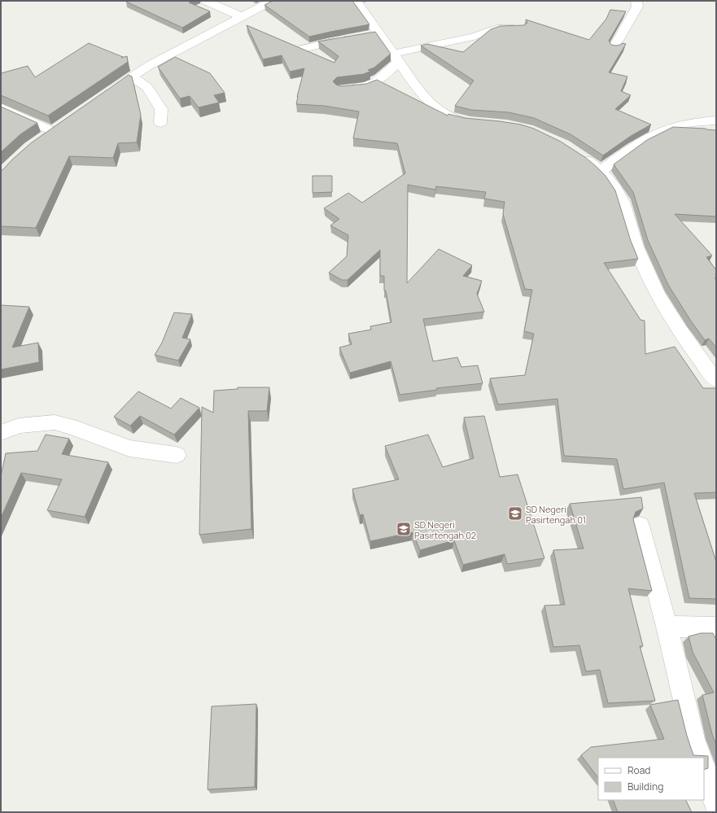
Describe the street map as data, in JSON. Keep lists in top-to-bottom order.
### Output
{
  "places": {
    "school or university": ["SD Negeri Pasirtengah 01", "SD Negeri Pasirtengah 02"]
  },
  "legend": ["Road", "Building"]
}
